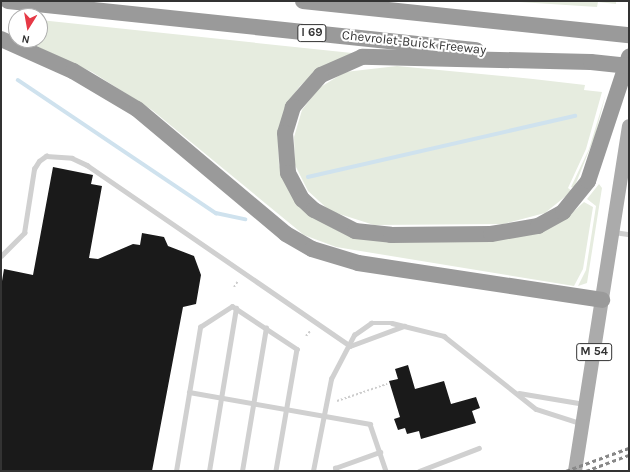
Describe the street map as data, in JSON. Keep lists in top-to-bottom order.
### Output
{
  "streets": {
    "highway": ["I 69", "Chevrolet-Buick Freeway"],
    "main road": ["M 54"]
  },
  "north": "bottom"
}
